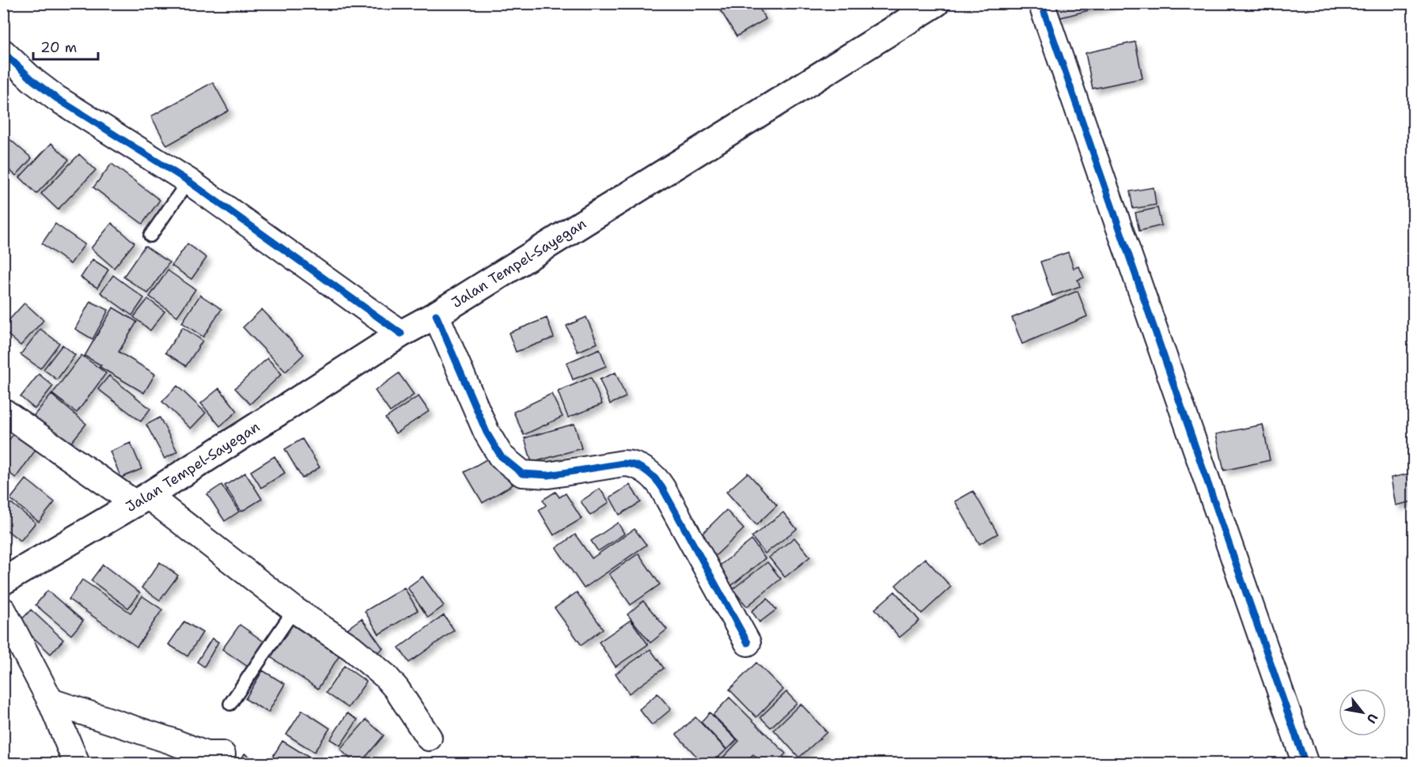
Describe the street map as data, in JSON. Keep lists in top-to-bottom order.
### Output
{
  "streets": {
    "main road": ["Jalan Tempel-Sayegan"]
  },
  "scale_bar": "20 m",
  "north": "bottom right"
}
